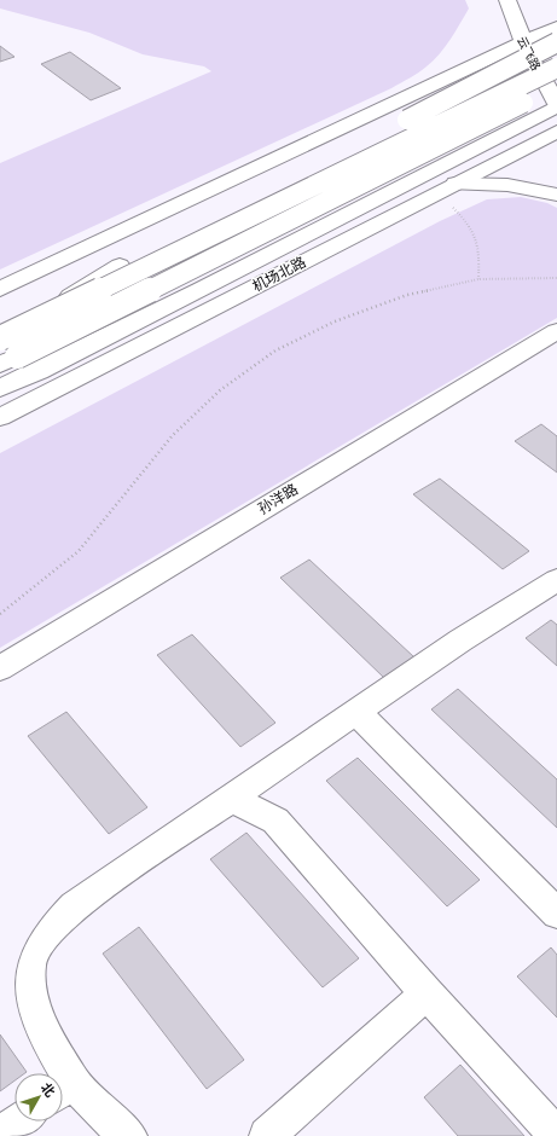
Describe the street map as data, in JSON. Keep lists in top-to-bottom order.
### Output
{
  "streets": {
    "main road": ["云飞路", "机场北路", "孙洋路"]
  },
  "north": "top right"
}
